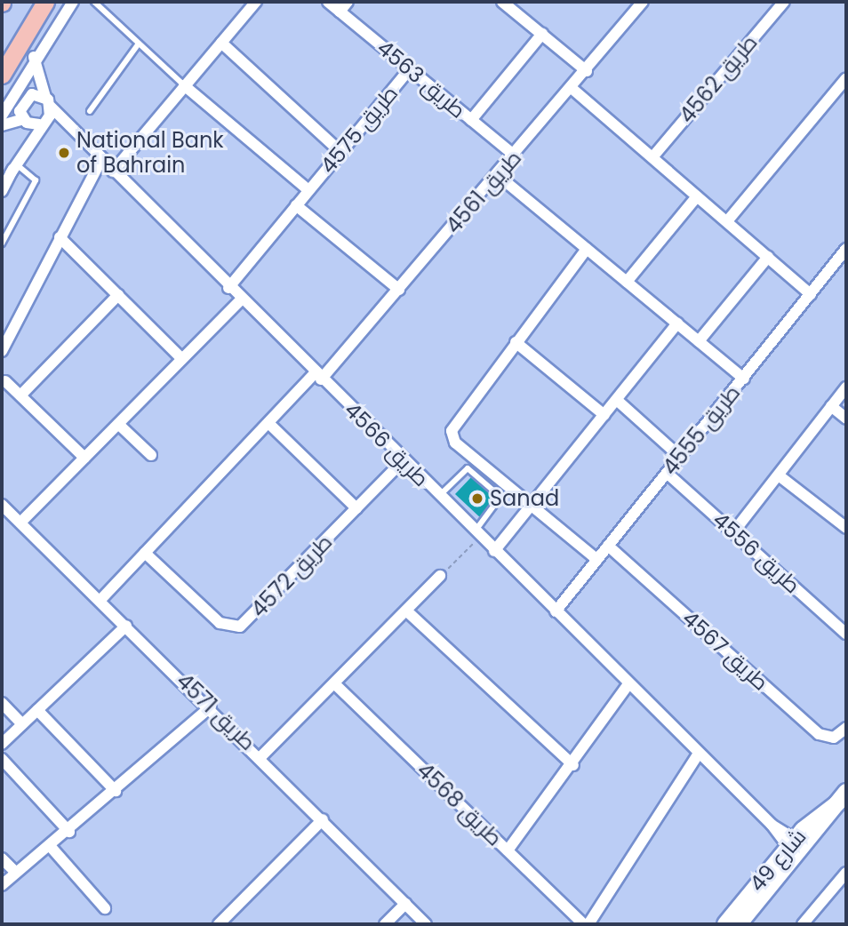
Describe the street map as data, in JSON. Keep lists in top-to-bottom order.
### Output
{
  "streets": {
    "street": [
      "طريق 4563",
      "طريق 4562",
      "طريق 4575",
      "طريق 4561",
      "طريق 4555",
      "طريق 4566",
      "طريق 4556",
      "طريق 4572",
      "طريق 4567",
      "طريق 4571",
      "طريق 4568",
      "شارع 49"
    ]
  },
  "crossings": [
    ["طريق 4563", "طريق 4575"],
    ["طريق 4563", "طريق 4561"],
    ["طريق 4575", "طريق 4566"],
    ["طريق 4561", "طريق 4566"],
    ["طريق 4555", "طريق 4566"],
    ["طريق 4555", "طريق 4556"],
    ["طريق 4555", "طريق 4567"],
    ["طريق 4566", "طريق 4572"],
    ["طريق 4566", "شارع 49"]
  ],
  "places": ["National Bank of Bahrain", "Sanad"]
}
